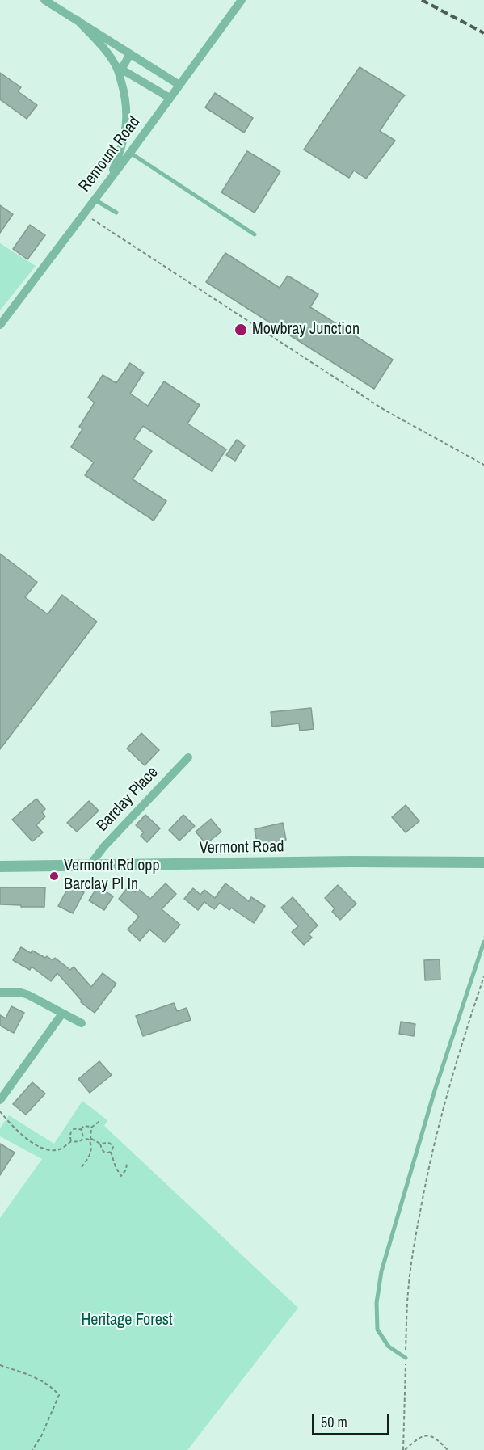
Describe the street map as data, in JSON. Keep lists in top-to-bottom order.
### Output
{
  "streets": {
    "street": ["Remount Road", "Barclay Place", "Vermont Road"]
  },
  "crossings": [
    ["Barclay Place", "Vermont Road"]
  ],
  "parks": ["Heritage Forest"],
  "places": ["Mowbray Junction", "Vermont Rd opp Barclay Pl In"],
  "scale_bar": "50 m"
}
